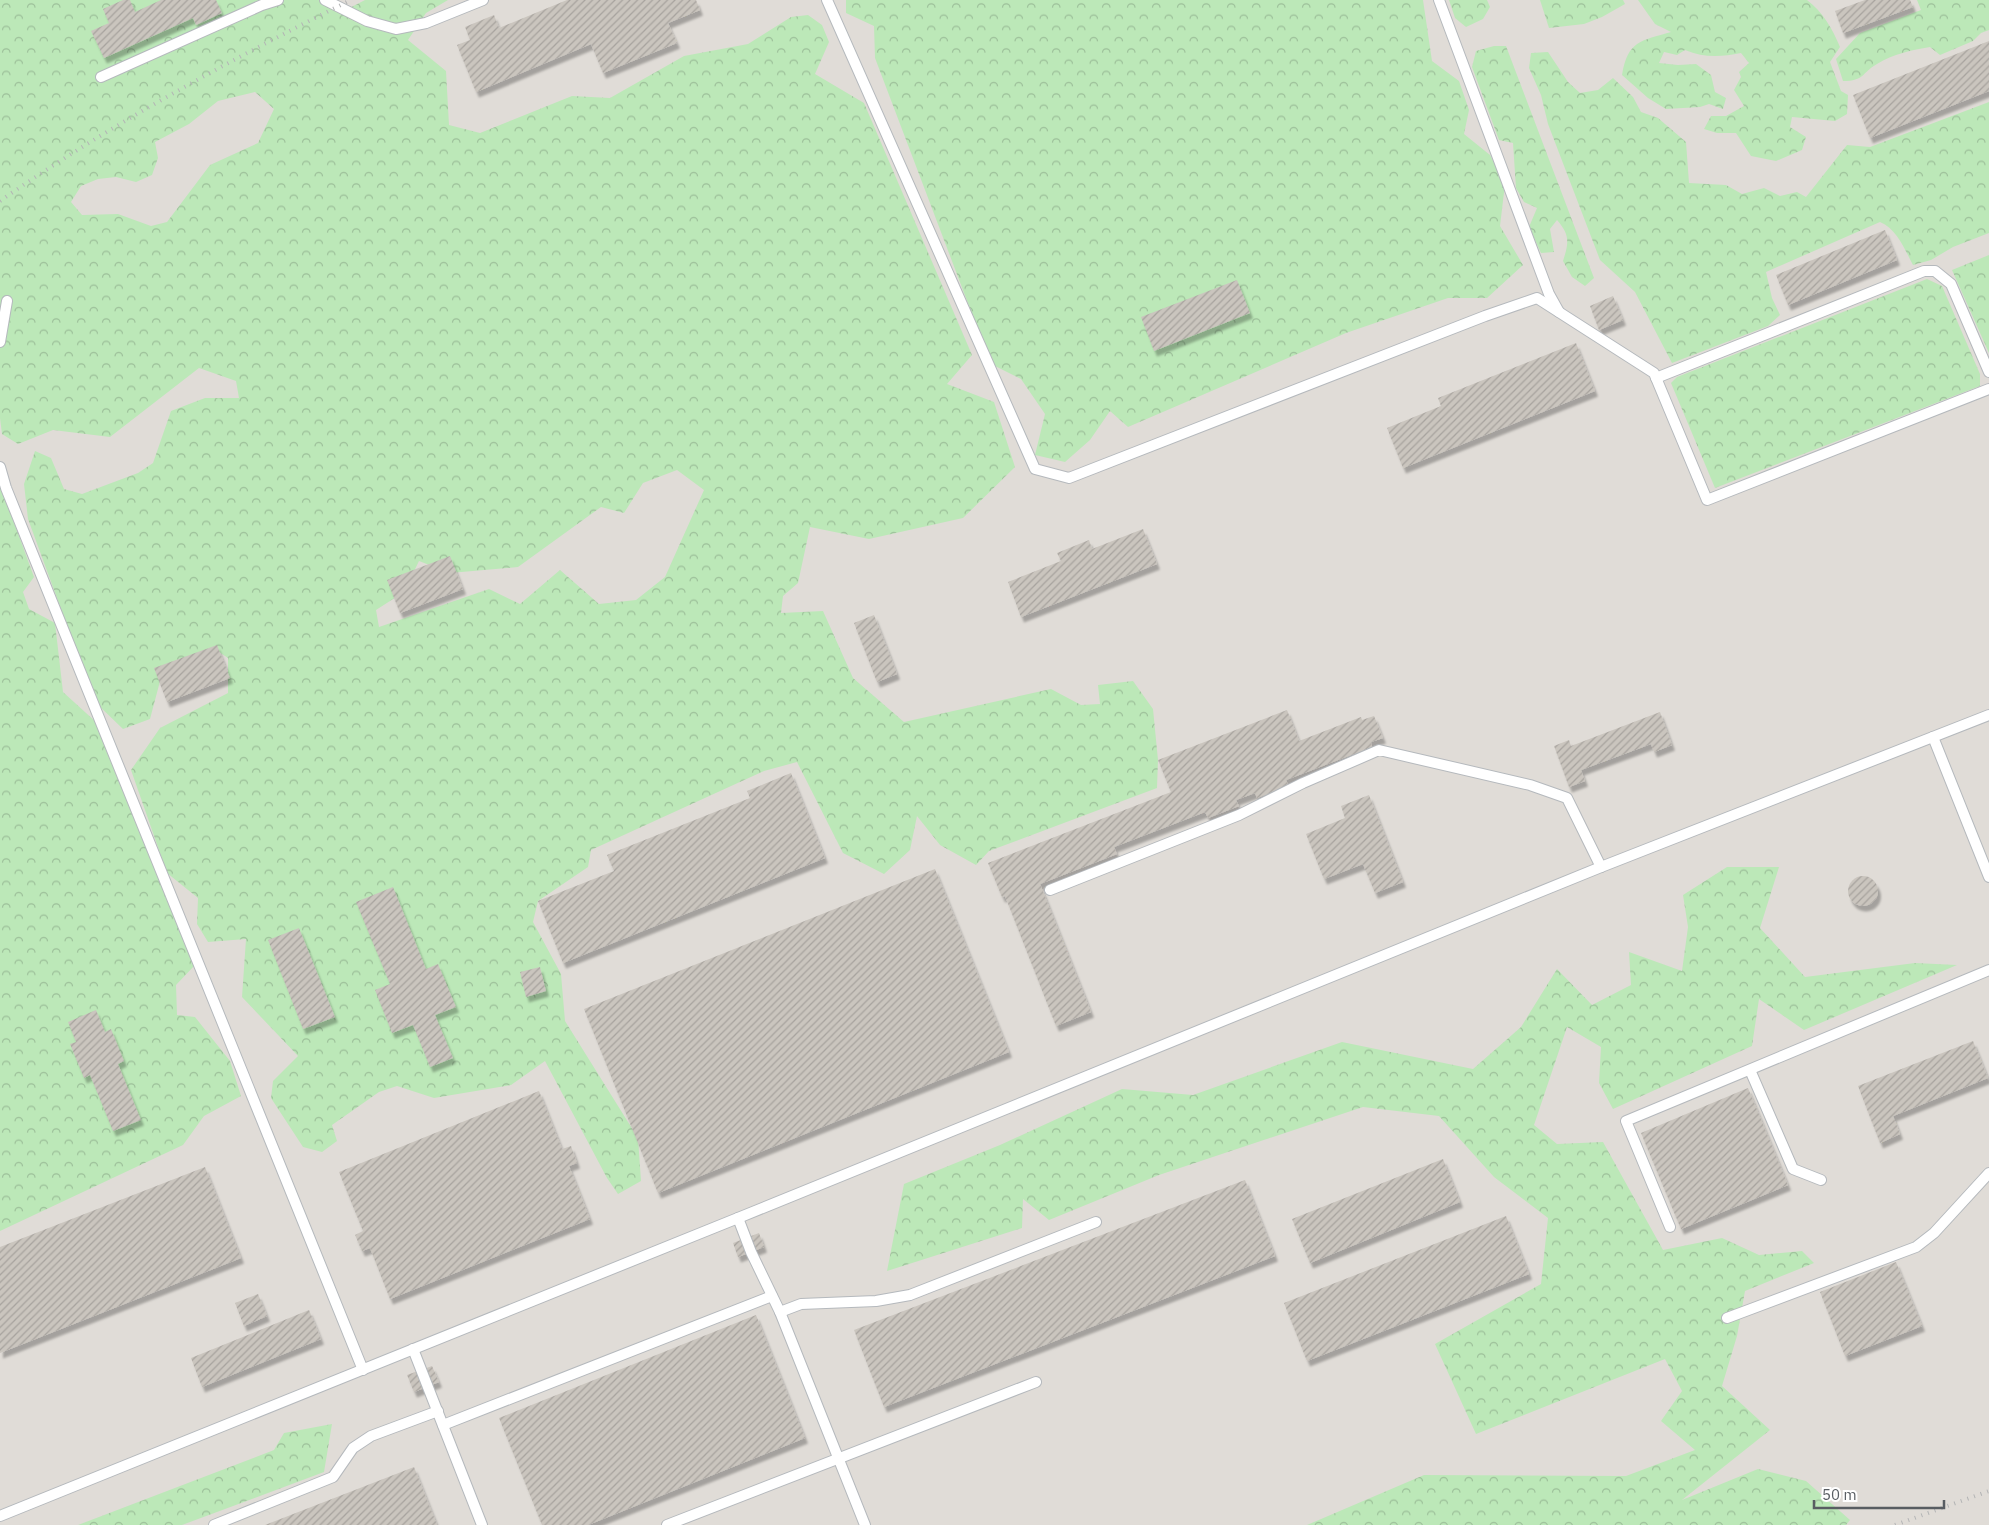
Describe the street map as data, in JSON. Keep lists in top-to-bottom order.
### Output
{
  "scale_bar": "50 m"
}
